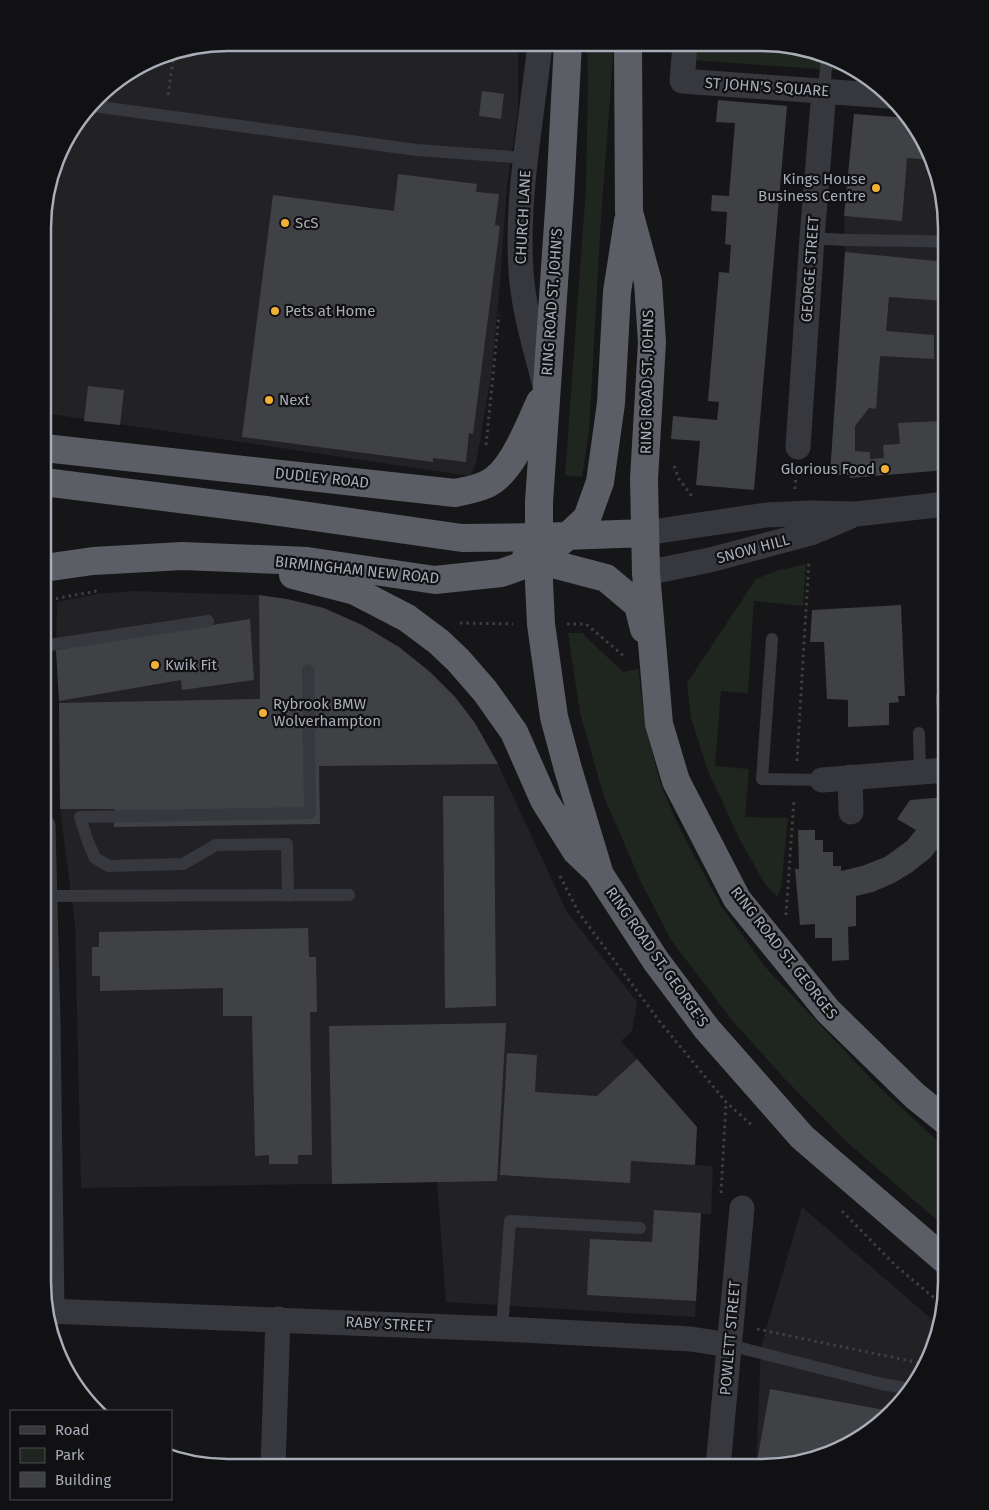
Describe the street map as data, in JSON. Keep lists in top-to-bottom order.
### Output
{
  "streets": {
    "highway": [
      "RING ROAD ST. JOHN'S",
      "RING ROAD ST. JOHNS",
      "DUDLEY ROAD",
      "BIRMINGHAM NEW ROAD",
      "RING ROAD ST. GEORGES",
      "RING ROAD ST. GEORGE'S"
    ],
    "street": [
      "ST JOHN'S SQUARE",
      "CHURCH LANE",
      "GEORGE STREET",
      "SNOW HILL",
      "RABY STREET",
      "POWLETT STREET"
    ]
  },
  "crossings": [
    ["ST JOHN'S SQUARE", "GEORGE STREET"],
    ["CHURCH LANE", "RING ROAD ST. JOHN'S"],
    ["CHURCH LANE", "DUDLEY ROAD"],
    ["RING ROAD ST. JOHN'S", "DUDLEY ROAD"],
    ["RING ROAD ST. JOHN'S", "BIRMINGHAM NEW ROAD"],
    ["RING ROAD ST. JOHN'S", "RING ROAD ST. GEORGE'S"],
    ["RING ROAD ST. JOHNS", "SNOW HILL"],
    ["RING ROAD ST. JOHNS", "RING ROAD ST. GEORGES"],
    ["SNOW HILL", "RING ROAD ST. GEORGES"],
    ["BIRMINGHAM NEW ROAD", "RING ROAD ST. GEORGE'S"],
    ["RABY STREET", "POWLETT STREET"]
  ],
  "places": [
    "Kings House Business Centre",
    "ScS",
    "Pets at Home",
    "Next",
    "Glorious Food",
    "Kwik Fit",
    "Rybrook BMW Wolverhampton"
  ],
  "legend": ["Road", "Park", "Building"]
}
